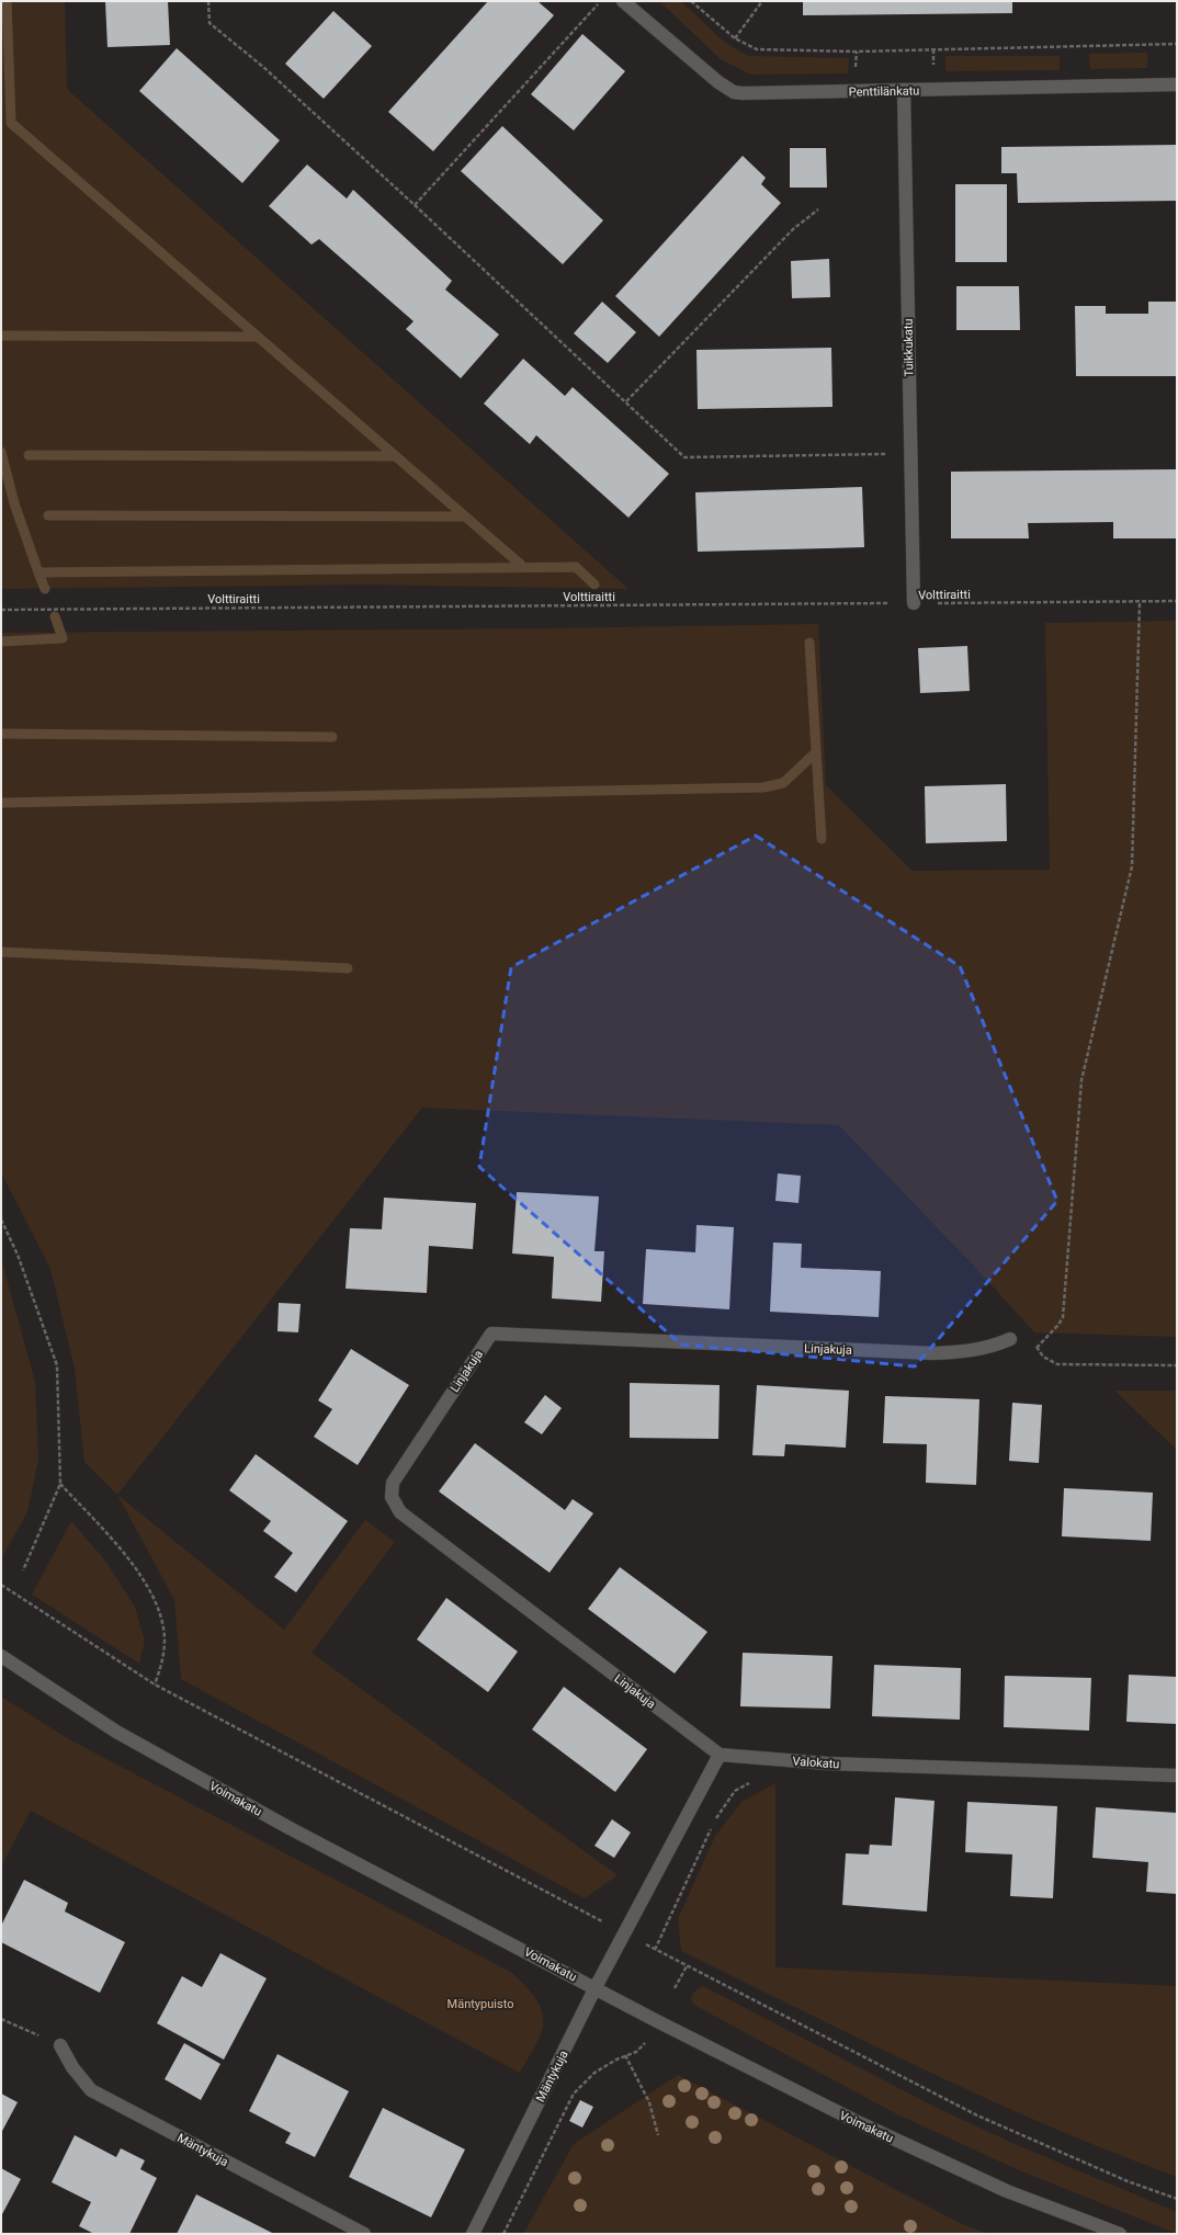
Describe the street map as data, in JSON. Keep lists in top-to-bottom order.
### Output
{
  "streets": {
    "street": [
      "Penttilänkatu",
      "Tuikkukatu",
      "Linjakuja",
      "Valokatu",
      "Voimakatu",
      "Mäntykuja"
    ],
    "path": ["Volttiraitti"]
  },
  "crossings": [
    ["Penttilänkatu", "Tuikkukatu"],
    ["Tuikkukatu", "Volttiraitti"],
    ["Linjakuja", "Valokatu"],
    ["Voimakatu", "Mäntykuja"]
  ],
  "parks": ["Mäntypuisto"]
}
